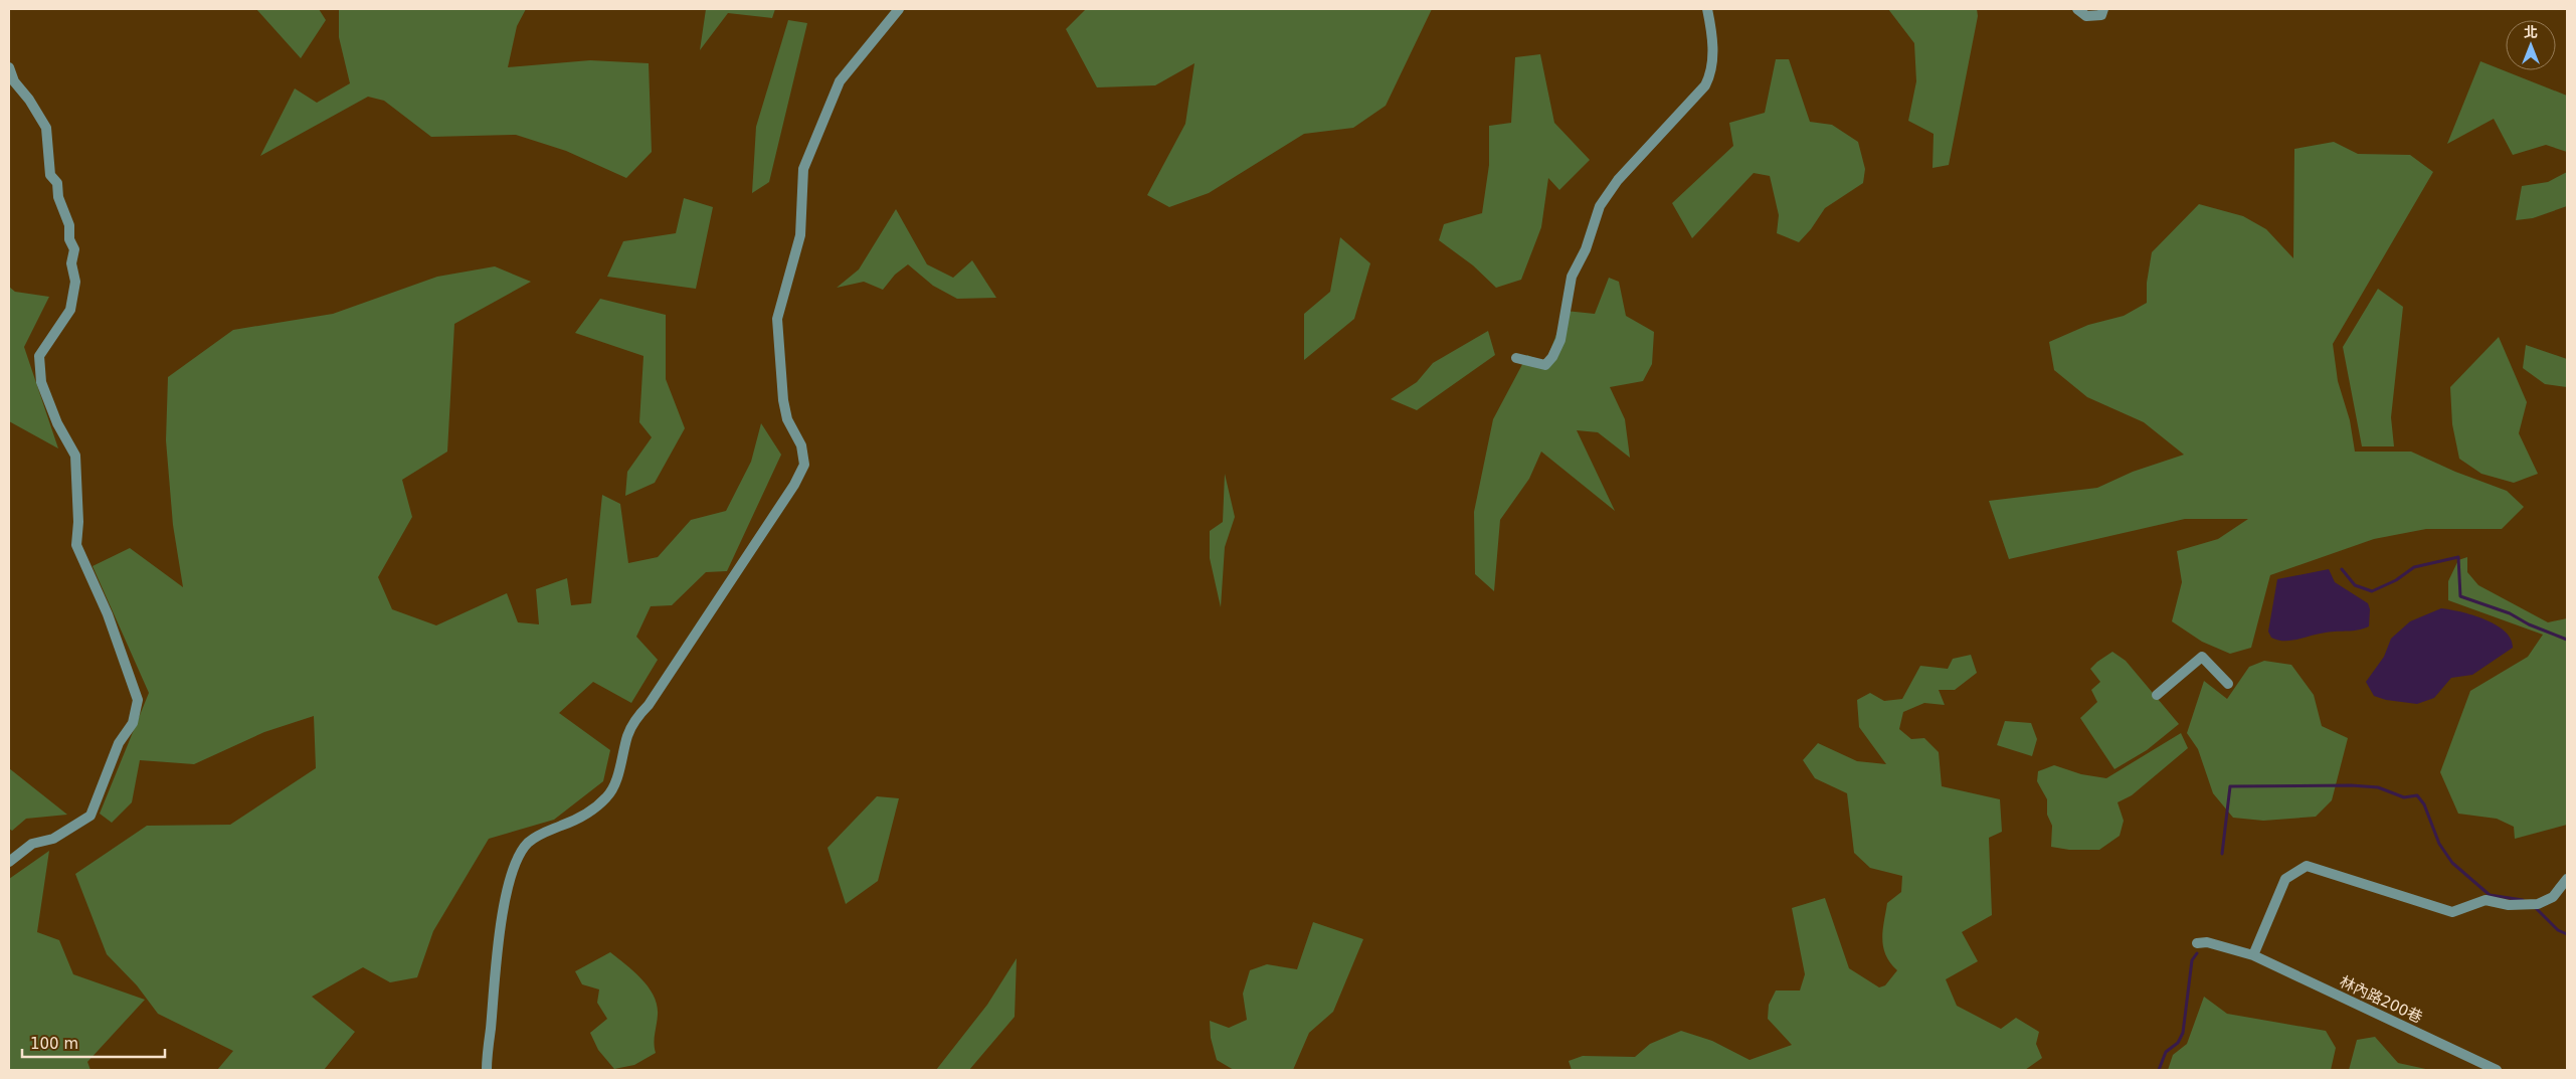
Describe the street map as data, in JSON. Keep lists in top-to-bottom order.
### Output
{
  "streets": {
    "street": ["林內路200巷"]
  },
  "scale_bar": "100 m",
  "north": "top"
}
